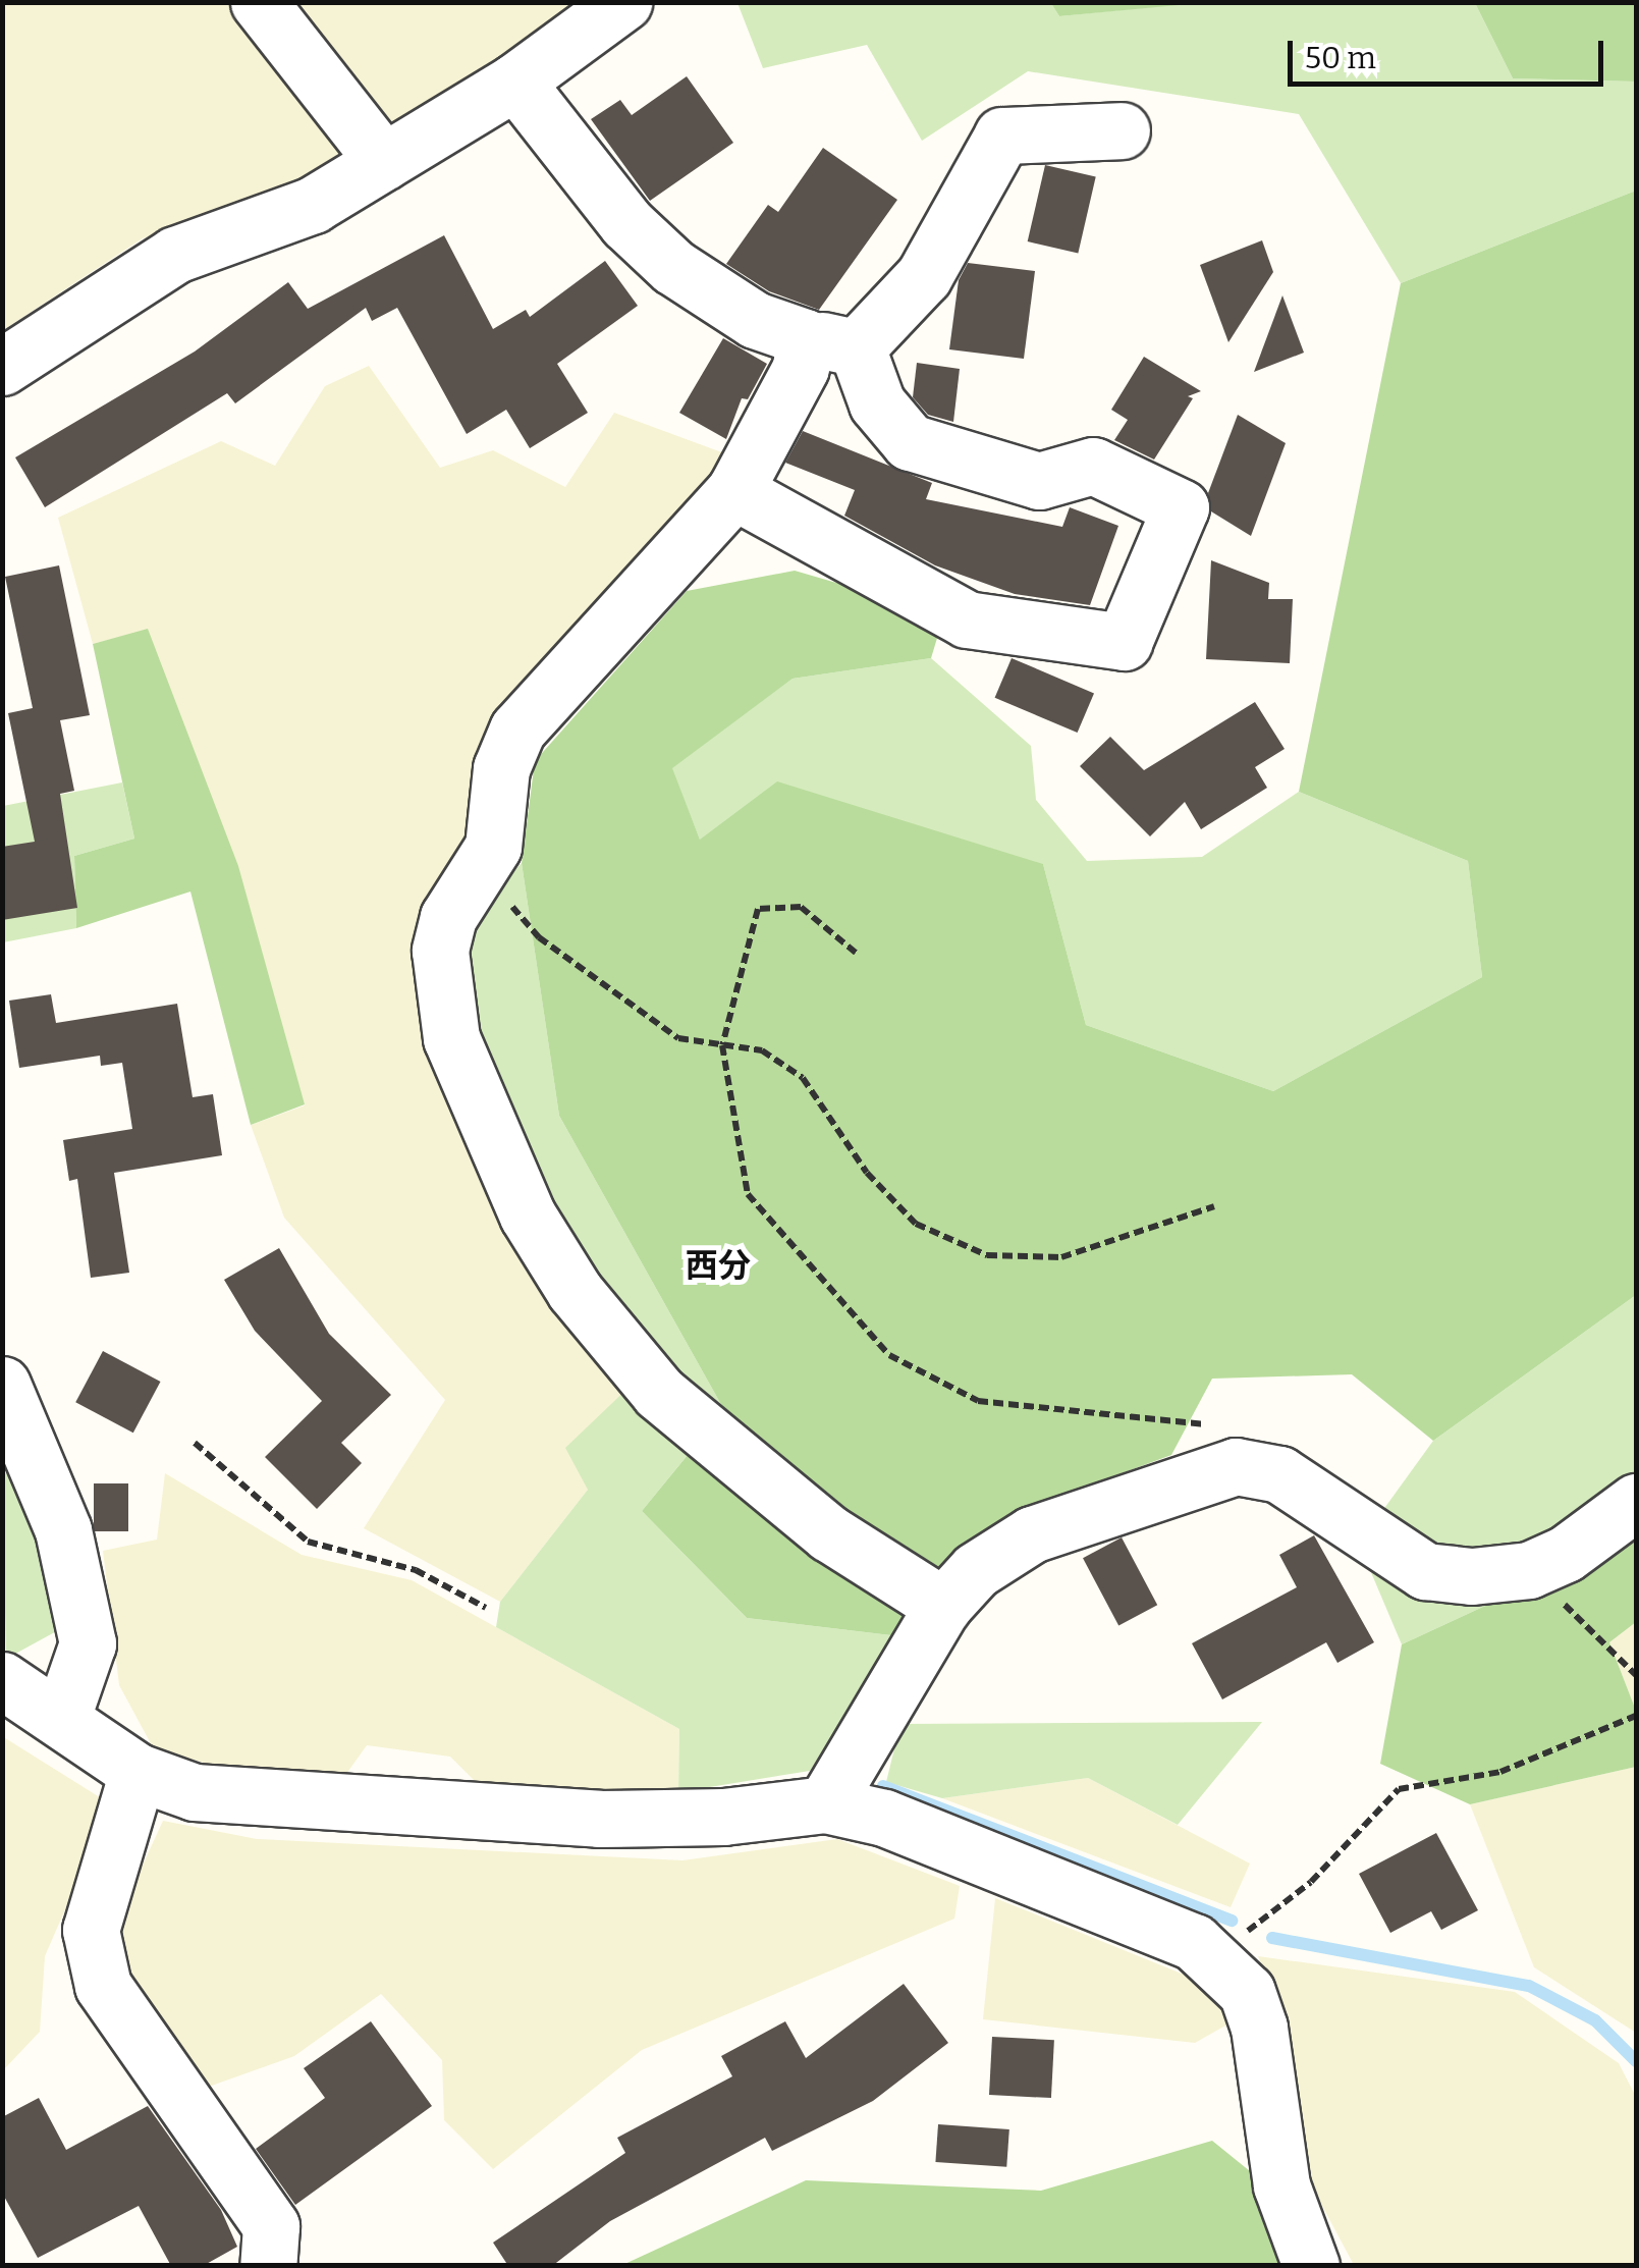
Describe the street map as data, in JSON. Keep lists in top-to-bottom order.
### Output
{
  "districts": ["西分"],
  "scale_bar": "50 m"
}
